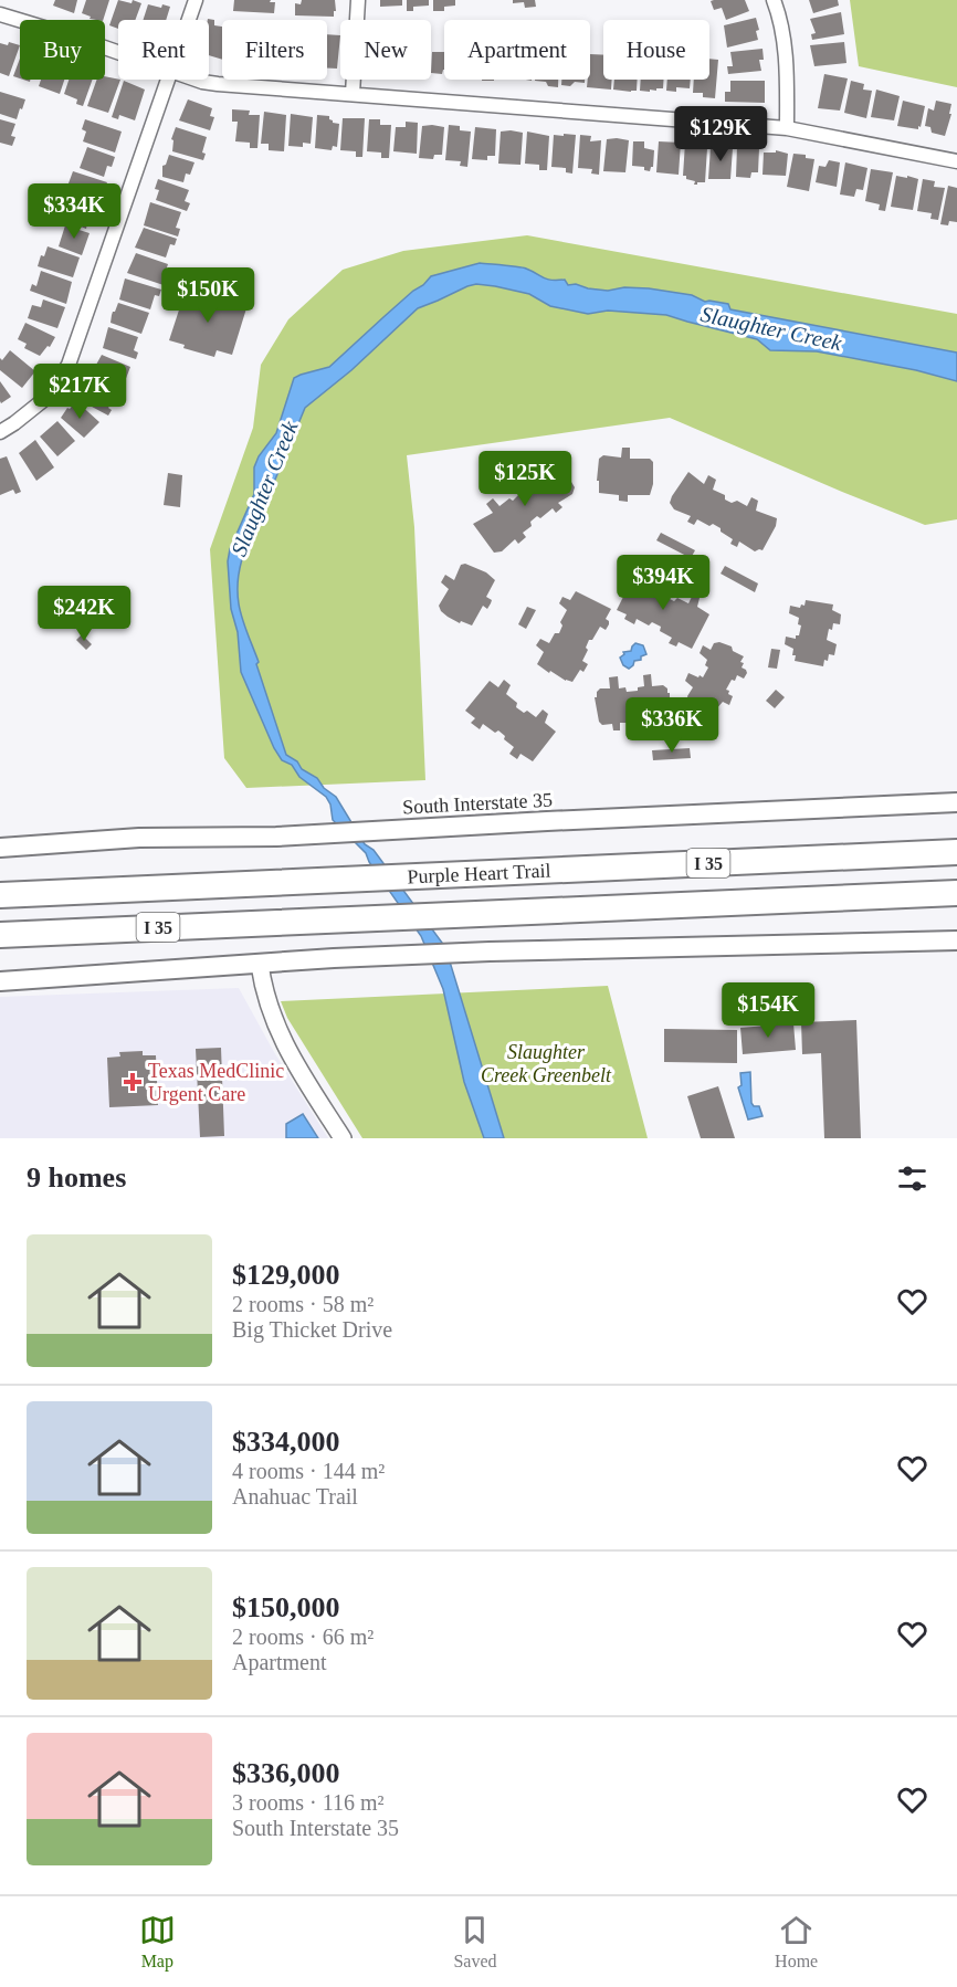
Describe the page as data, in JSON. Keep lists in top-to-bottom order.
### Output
{
  "streets": {
    "highway": ["I 35", "Purple Heart Trail"],
    "main road": ["South Interstate 35"]
  },
  "water": ["Slaughter Creek"],
  "parks": ["Slaughter Creek Greenbelt"],
  "places": {
    "health": ["Texas MedClinic Urgent Care"]
  },
  "page": {
    "chip": [
      "Buy",
      "Rent",
      "Filters",
      "New",
      "Apartment",
      "House"
    ],
    "price": [
      "$129K",
      "$334K",
      "$150K",
      "$217K",
      "$125K",
      "$394K",
      "$242K",
      "$336K",
      "$154K"
    ],
    "heading": "9 homes",
    "list": [
      {
        "name": "$129,000",
        "note": "2 rooms · 58 m² · Big Thicket Drive"
      },
      {
        "name": "$334,000",
        "note": "4 rooms · 144 m² · Anahuac Trail"
      },
      {
        "name": "$150,000",
        "note": "2 rooms · 66 m² · Apartment"
      },
      {
        "name": "$336,000",
        "note": "3 rooms · 116 m² · South Interstate 35"
      }
    ],
    "tabs": ["Map", "Saved", "Home"]
  }
}
